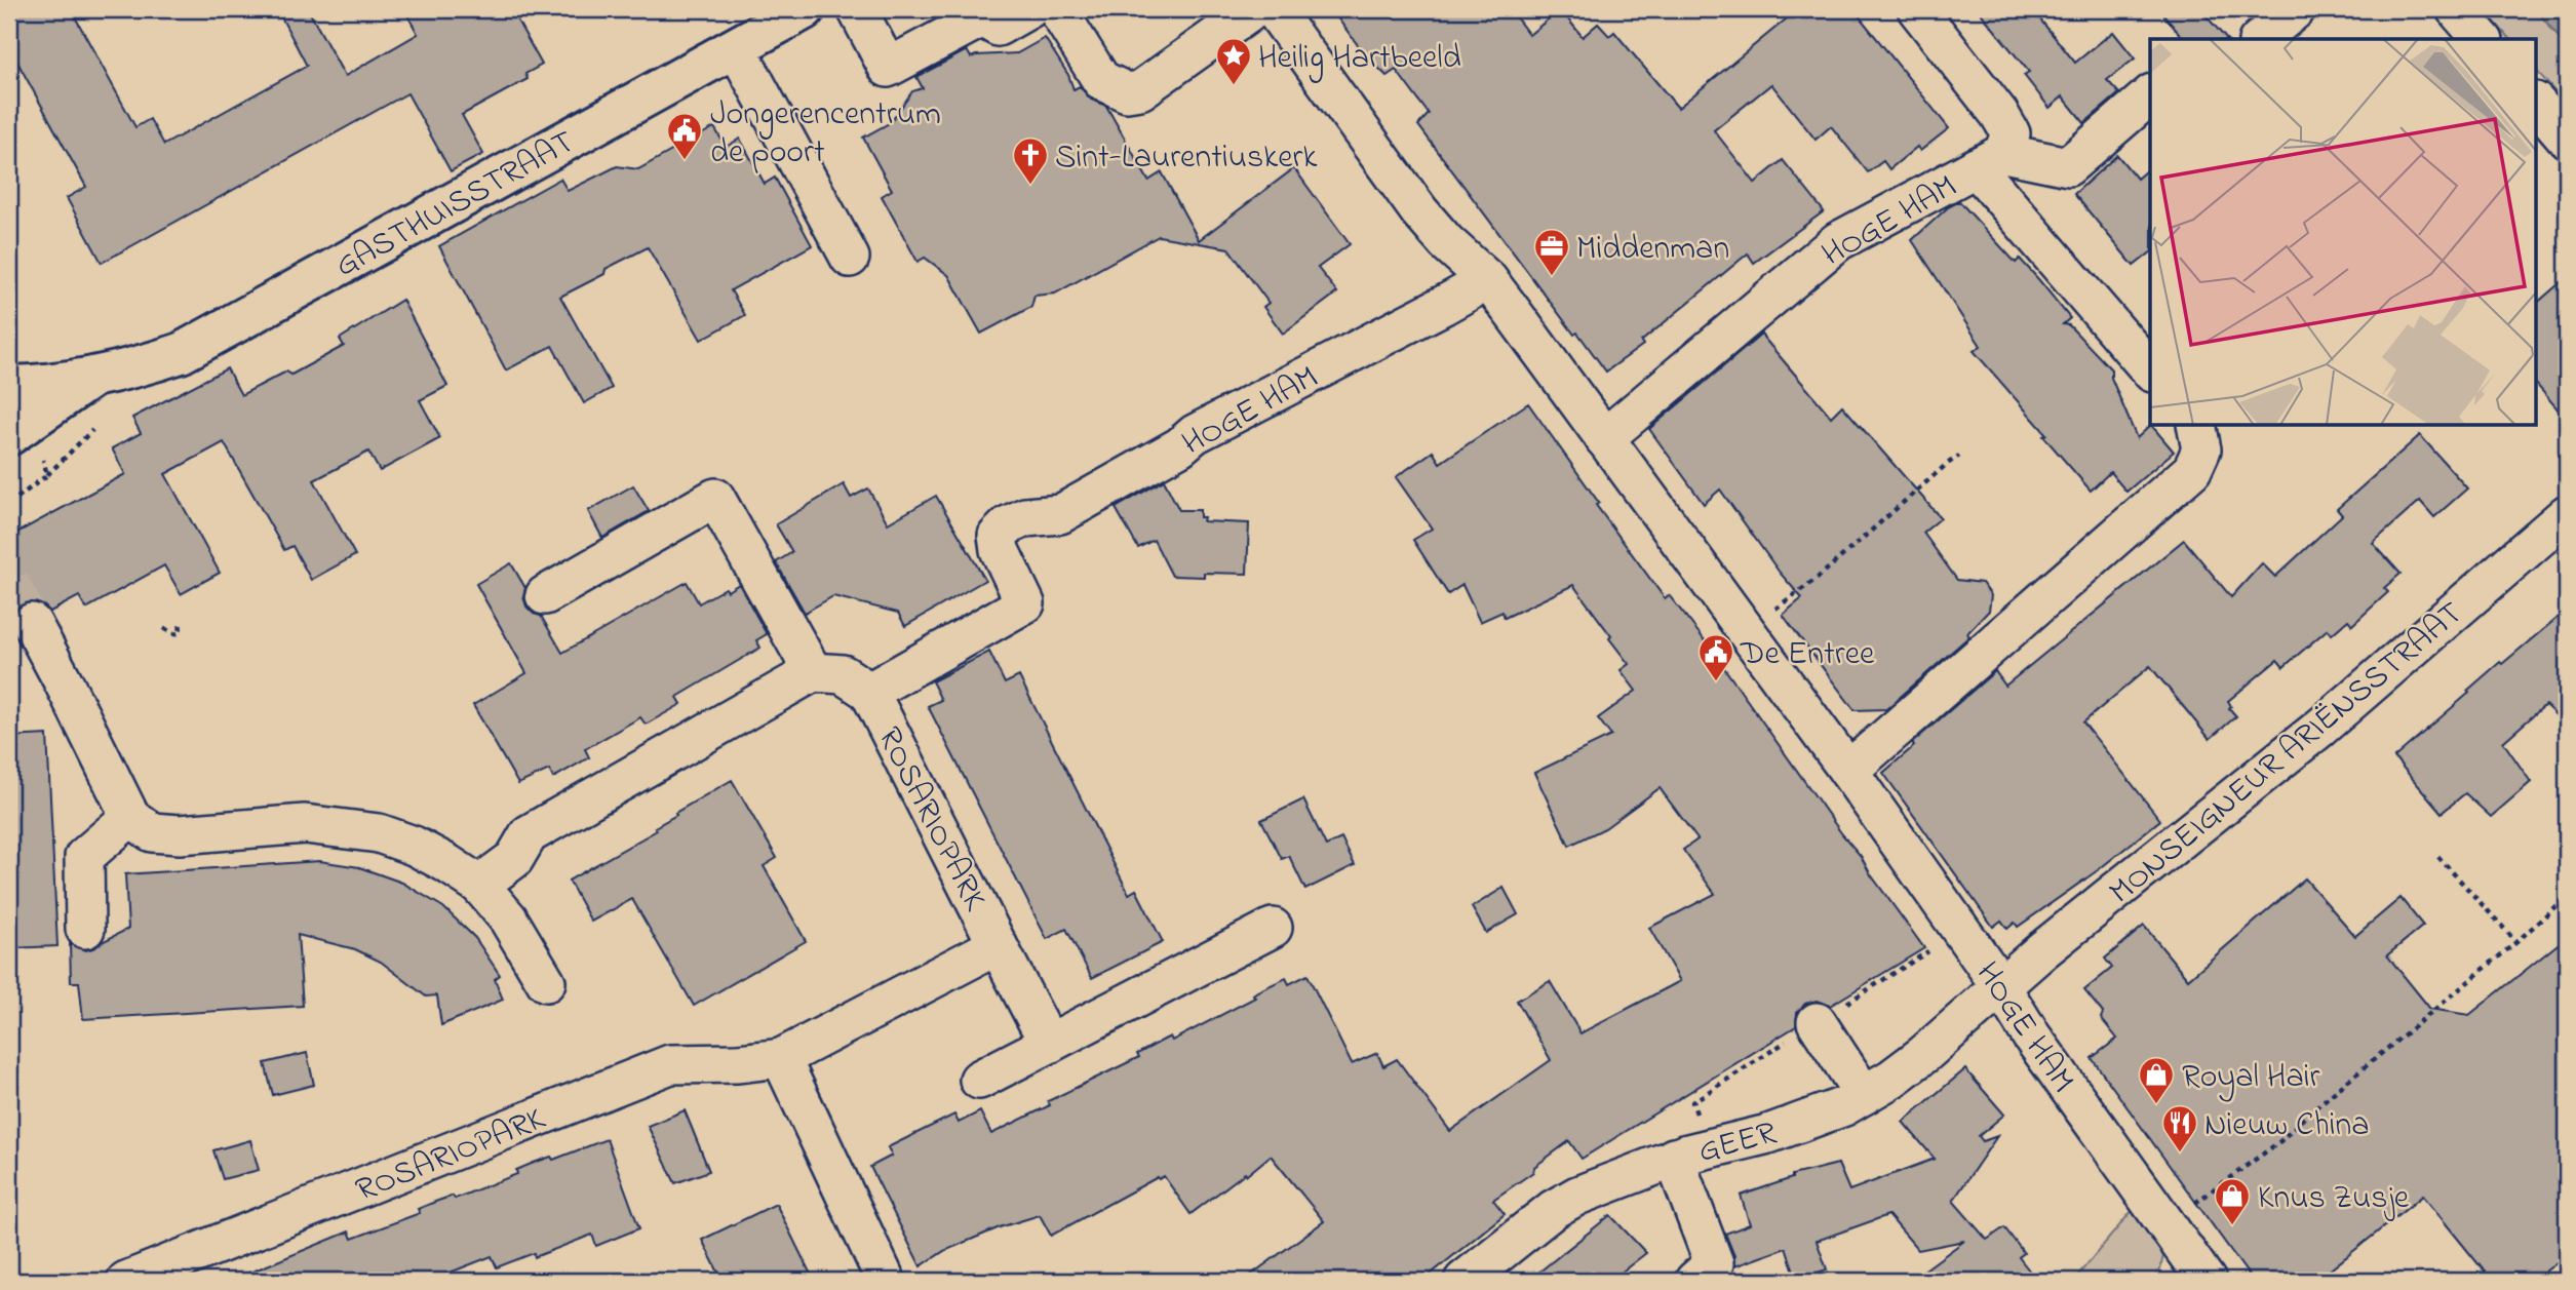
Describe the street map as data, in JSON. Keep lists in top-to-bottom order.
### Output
{
  "streets": {
    "main road": ["GASTHUISSTRAAT"],
    "street": [
      "HOGE HAM",
      "MONSEIGNEUR ARIËNSSTRAAT",
      "ROSARIOPARK",
      "GEER"
    ]
  },
  "crossings": [
    ["HOGE HAM", "MONSEIGNEUR ARIËNSSTRAAT"],
    ["HOGE HAM", "ROSARIOPARK"],
    ["HOGE HAM", "GEER"],
    ["MONSEIGNEUR ARIËNSSTRAAT", "GEER"]
  ],
  "places": {
    "place": ["Heilig Hartbeeld"],
    "public building": ["Jongerencentrum de poort", "De Entree"],
    "church": ["Sint-Laurentiuskerk"],
    "office": ["Middenman"],
    "shop": ["Royal Hair", "Knus Zusje"],
    "restaurant": ["Nieuw China"]
  }
}
